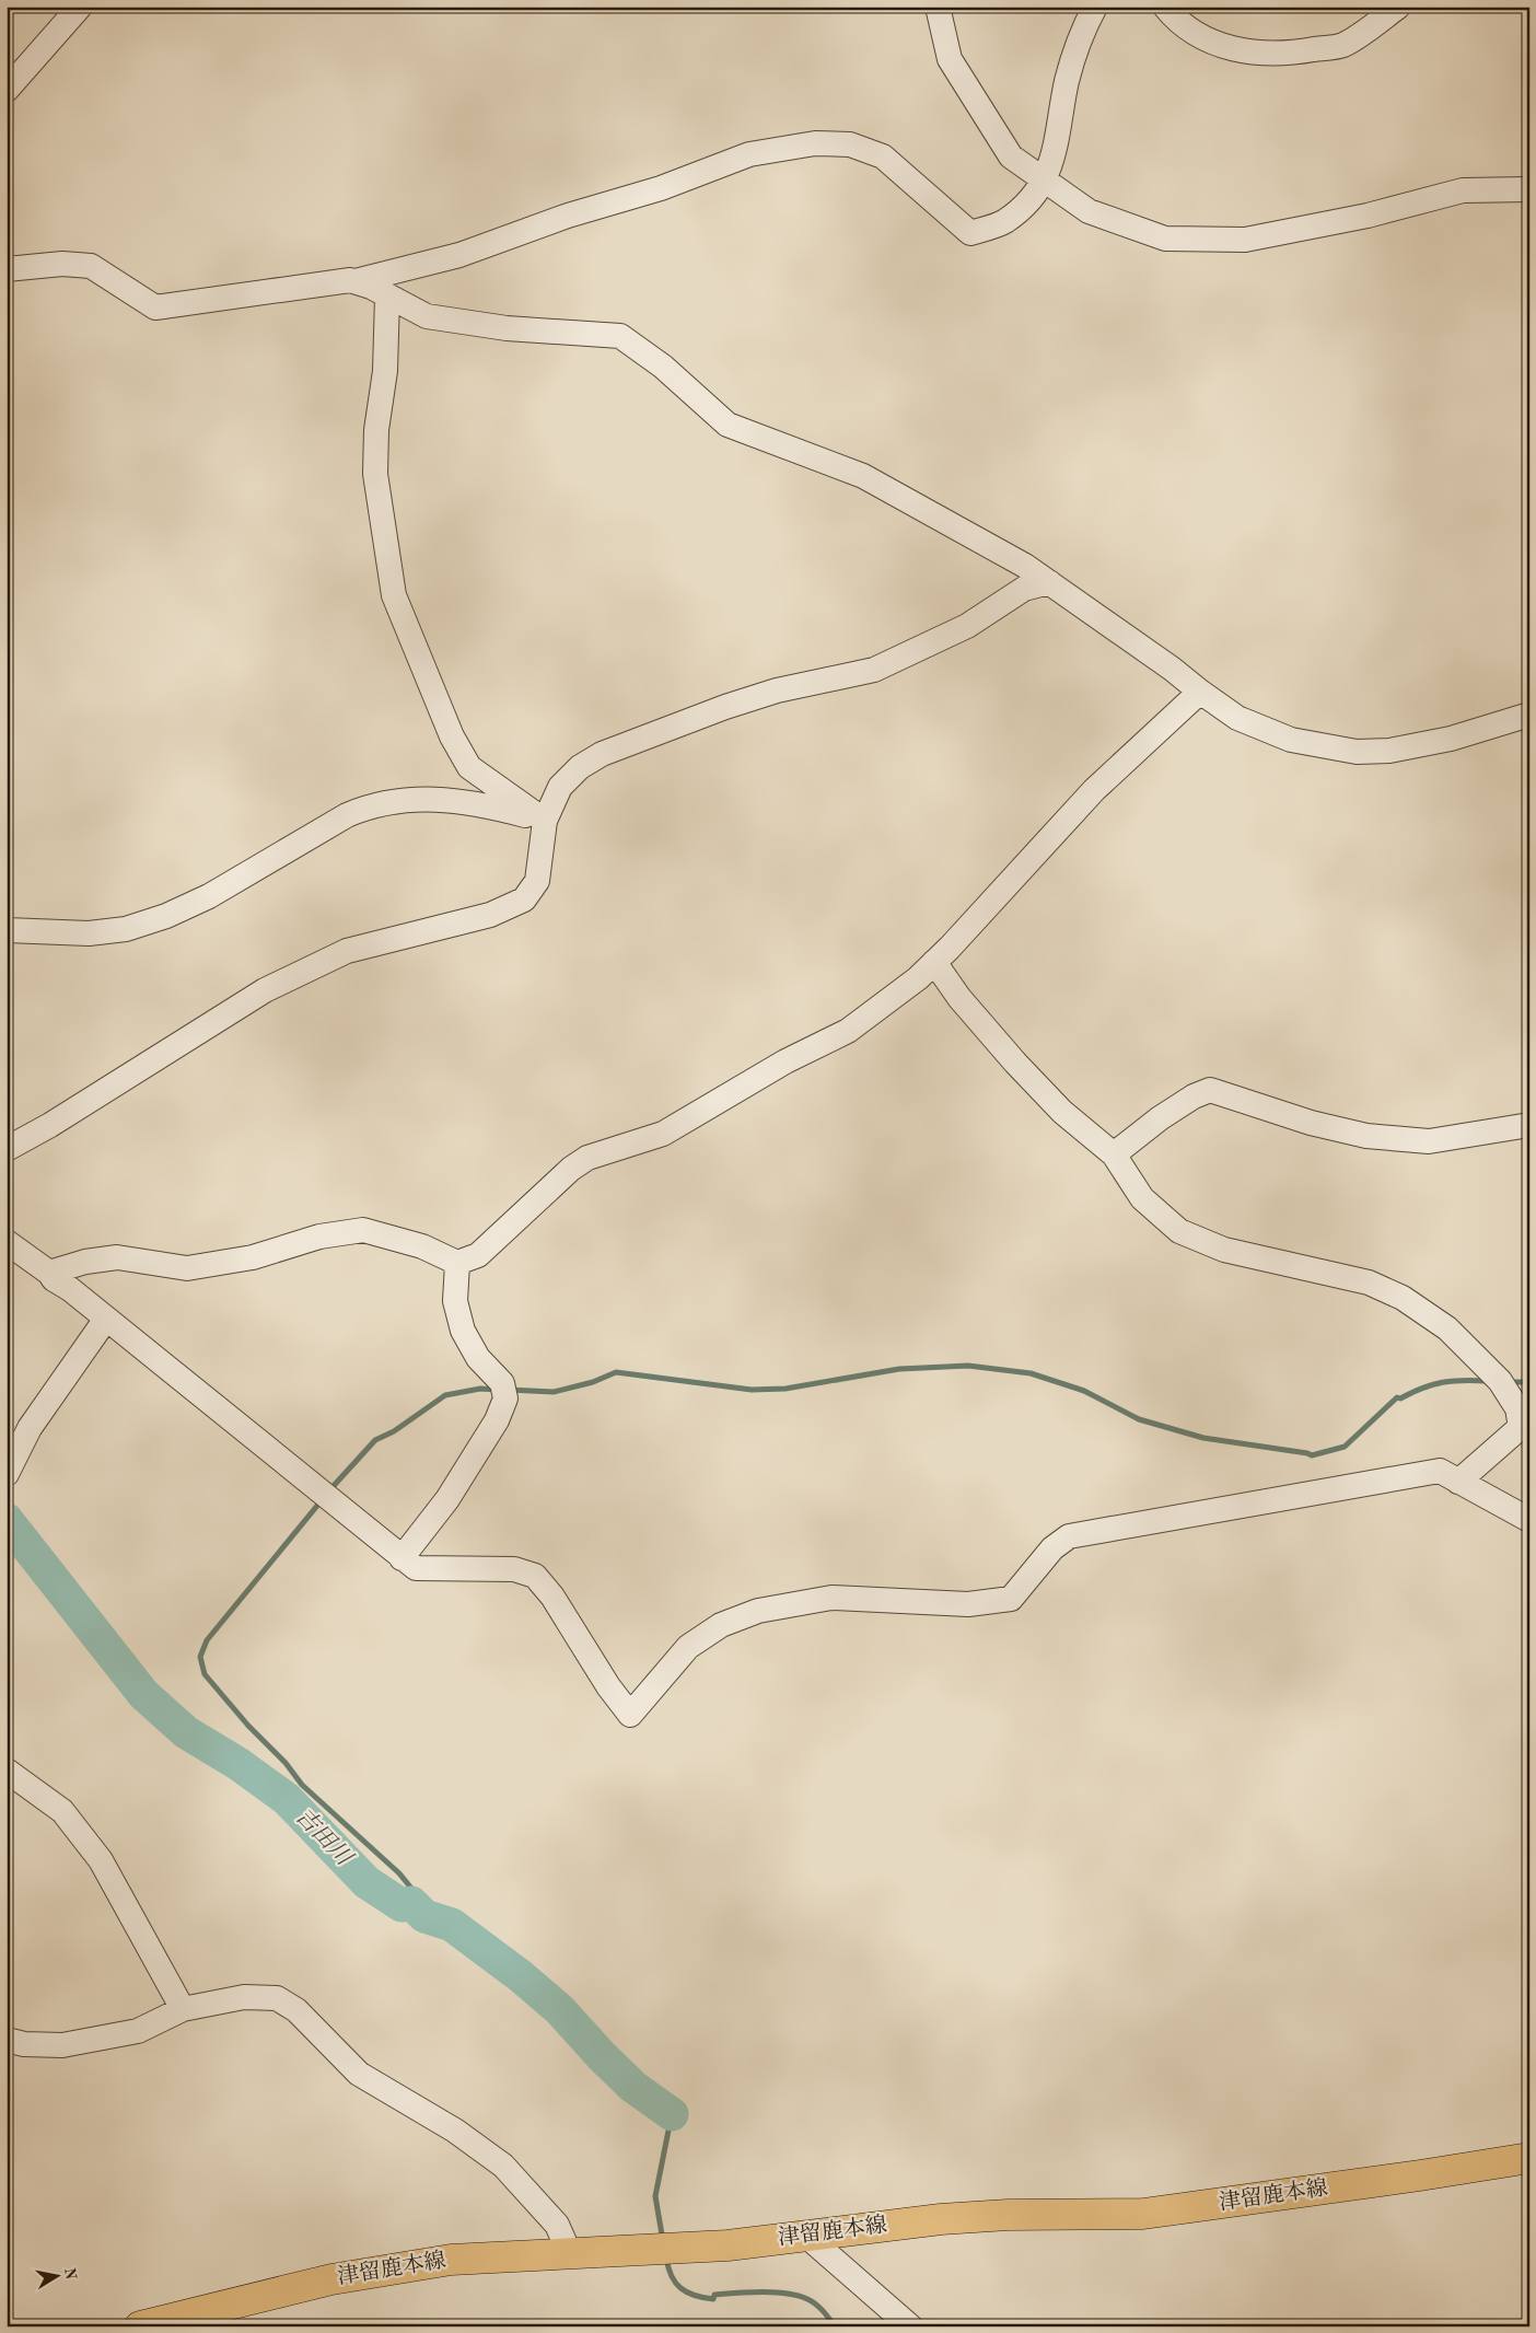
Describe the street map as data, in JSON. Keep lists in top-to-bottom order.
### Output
{
  "streets": {
    "main road": ["津留鹿本線"]
  },
  "water": ["吉田川"],
  "north": "right"
}
